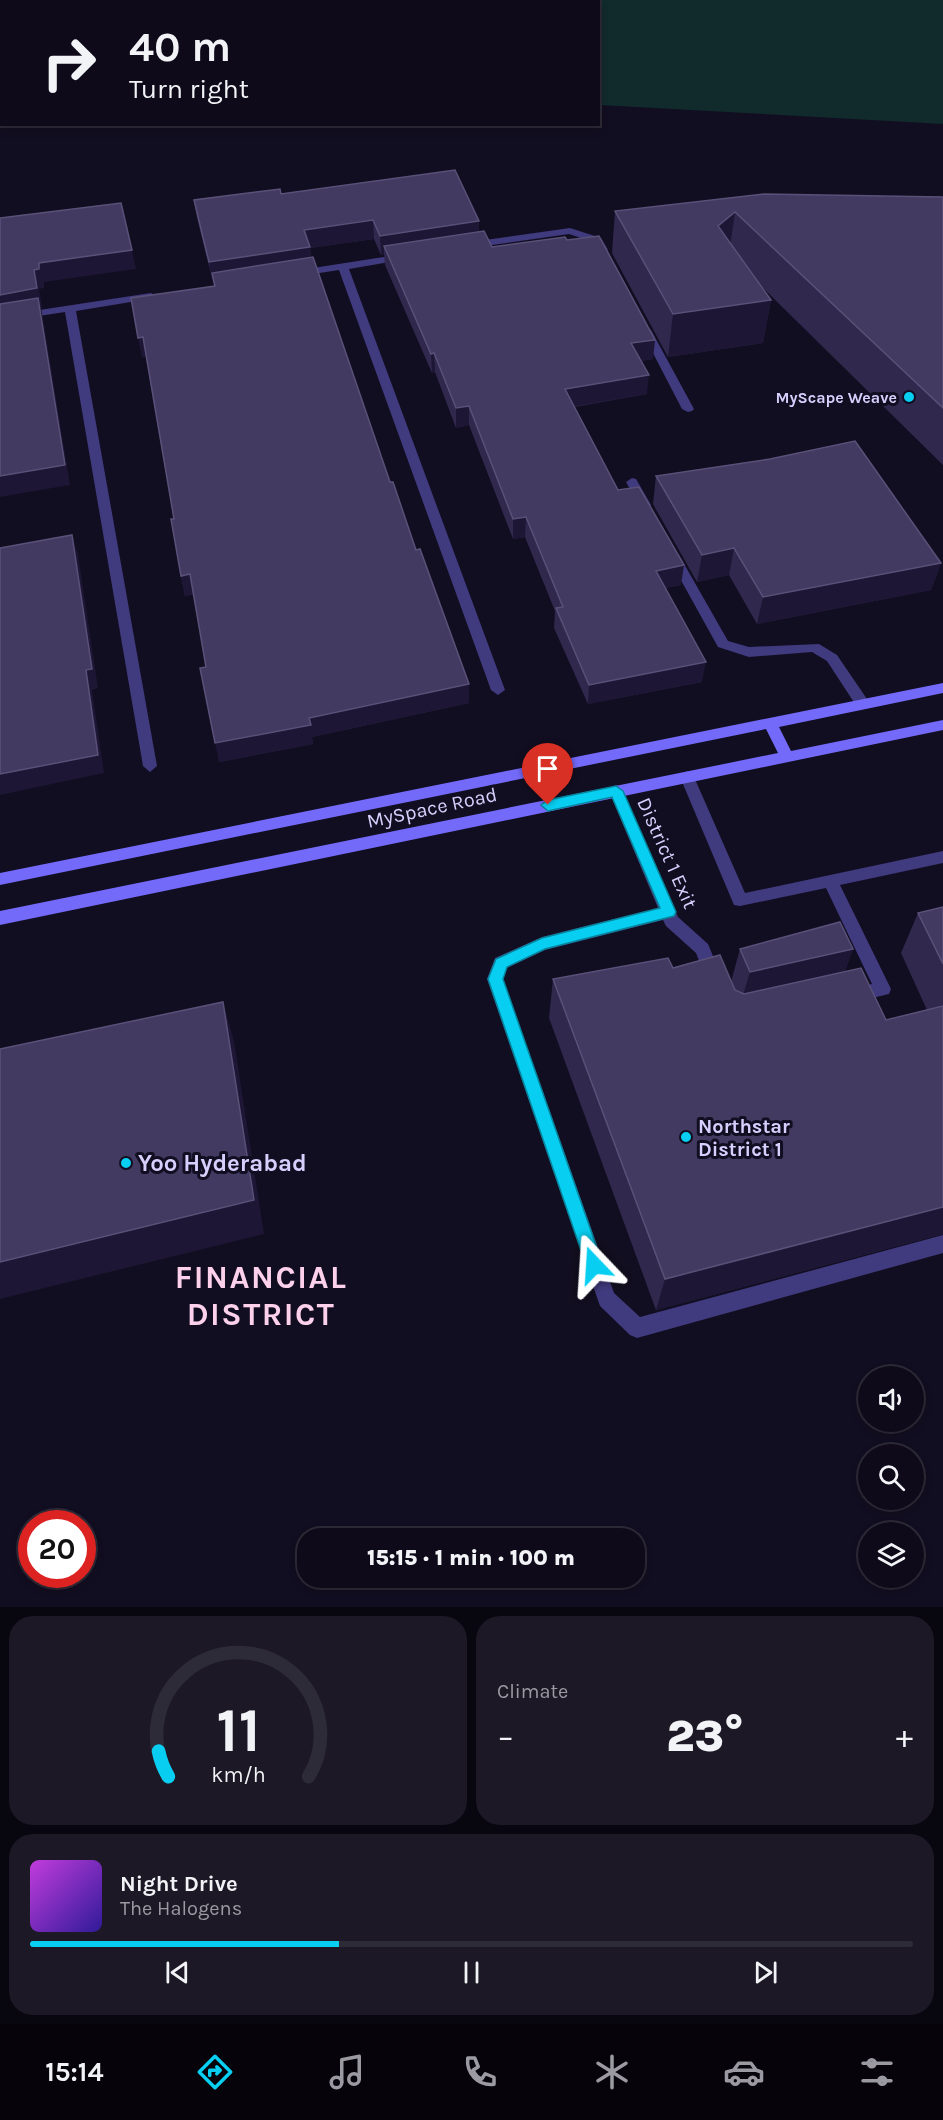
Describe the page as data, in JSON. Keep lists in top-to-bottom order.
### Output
{
  "streets": {
    "street": ["MySpace Road", "District 1 Exit"]
  },
  "crossings": [
    ["MySpace Road", "District 1 Exit"]
  ],
  "districts": ["FINANCIAL DISTRICT"],
  "places": ["MyScape Weave", "Northstar District 1", "Yoo Hyderabad"],
  "page": {
    "turn": ["40 m", "Turn right"],
    "limit": "20",
    "trip": "15:15 · 1 min · 100 m",
    "tile": "Climate",
    "heat": ["−", "23°", "+"],
    "song": ["Night Drive", "The Halogens"],
    "tabs": "15:14",
    "gauge": ["11", "km/h"]
  }
}
